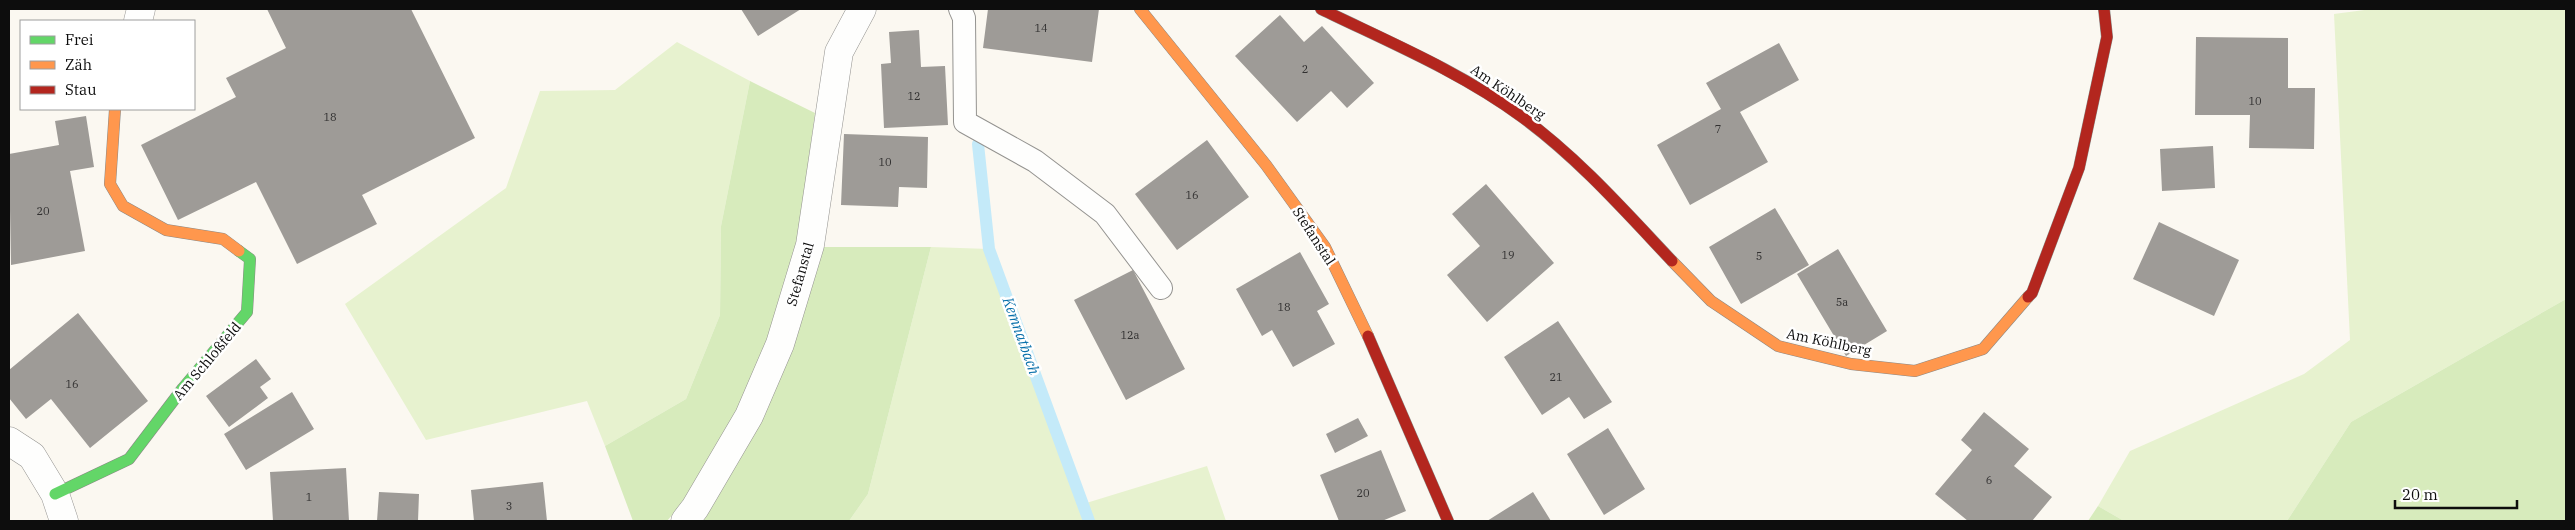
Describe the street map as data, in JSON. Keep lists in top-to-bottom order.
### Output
{
  "streets": {
    "street": ["Am Köhlberg", "Stefanstal", "Am Schloßfeld"]
  },
  "water": ["Kemnatbach"],
  "house_numbers": [
    "14",
    "2",
    "12",
    "10",
    "18",
    "7",
    "10",
    "16",
    "20",
    "19",
    "5",
    "5a",
    "18",
    "12a",
    "21",
    "16",
    "6",
    "20",
    "1",
    "3"
  ],
  "legend": ["Frei", "Zäh", "Stau"],
  "scale_bar": "20 m"
}
